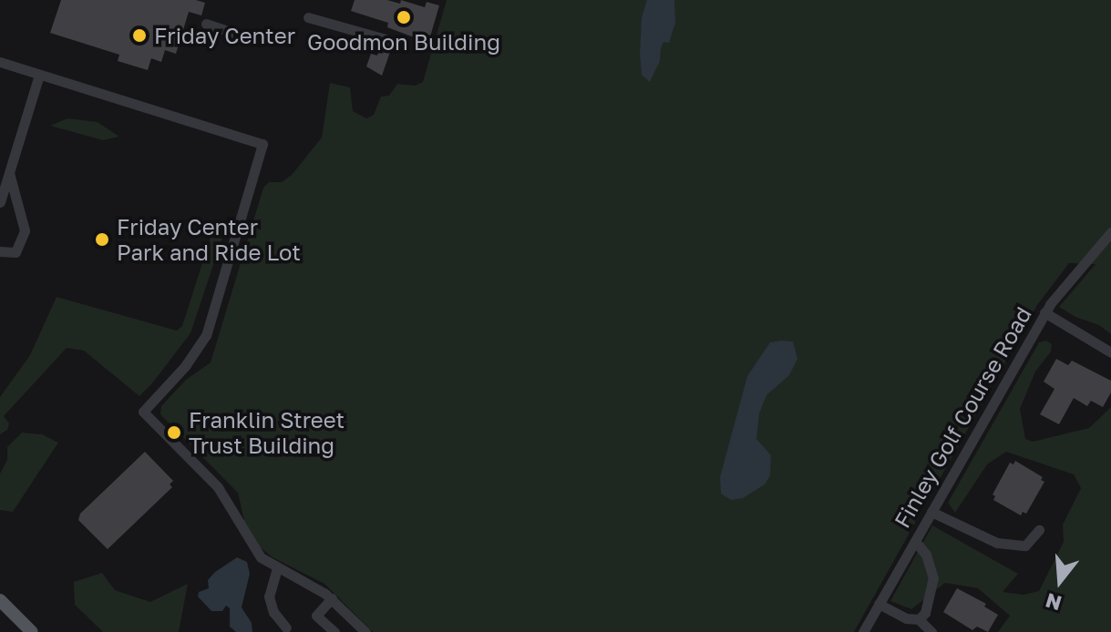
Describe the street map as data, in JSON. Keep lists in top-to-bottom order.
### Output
{
  "streets": {
    "street": ["Finley Golf Course Road"]
  },
  "places": [
    "Goodmon Building",
    "Friday Center",
    "Friday Center Park and Ride Lot",
    "Franklin Street Trust Building"
  ],
  "north": "bottom"
}
